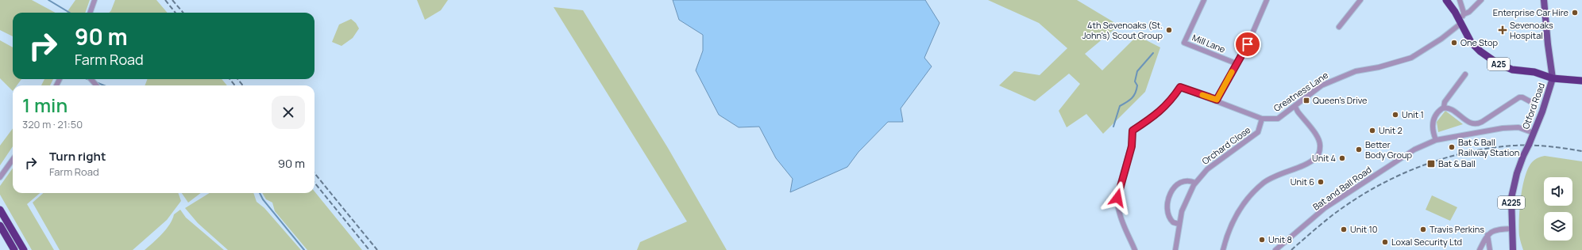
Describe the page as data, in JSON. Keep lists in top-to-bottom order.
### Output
{
  "streets": {
    "highway": ["A25"],
    "main road": ["Otford Road", "A225"],
    "street": [
      "Mill Lane",
      "Greatness Lane",
      "Orchard Close",
      "Bat and Ball Road"
    ]
  },
  "crossings": [
    ["A25", "Greatness Lane"],
    ["A25", "Otford Road"],
    ["A25", "A225"],
    ["Greatness Lane", "Orchard Close"],
    ["Otford Road", "Bat and Ball Road"],
    ["Otford Road", "A225"]
  ],
  "places": {
    "other": [
      "Enterprise Car Hire",
      "4th Sevenoaks (St. John's) Scout Group",
      "One Stop",
      "Unit 1",
      "Unit 2",
      "Bat & Ball Railway Station",
      "Better Body Group",
      "Unit 4",
      "Unit 6",
      "Unit 10",
      "Travis Perkins",
      "Unit 8",
      "Loxal Security Ltd"
    ],
    "health": ["Sevenoaks Hospital"],
    "transit": ["Queen's Drive", "Bat & Ball"]
  },
  "page": {
    "turn": ["90 m", "Farm Road"],
    "heading": ["1 min", "320 m · 21:50"],
    "list": [
      {
        "name": "Turn right",
        "note": "Farm Road",
        "value": "90 m"
      }
    ]
  }
}
